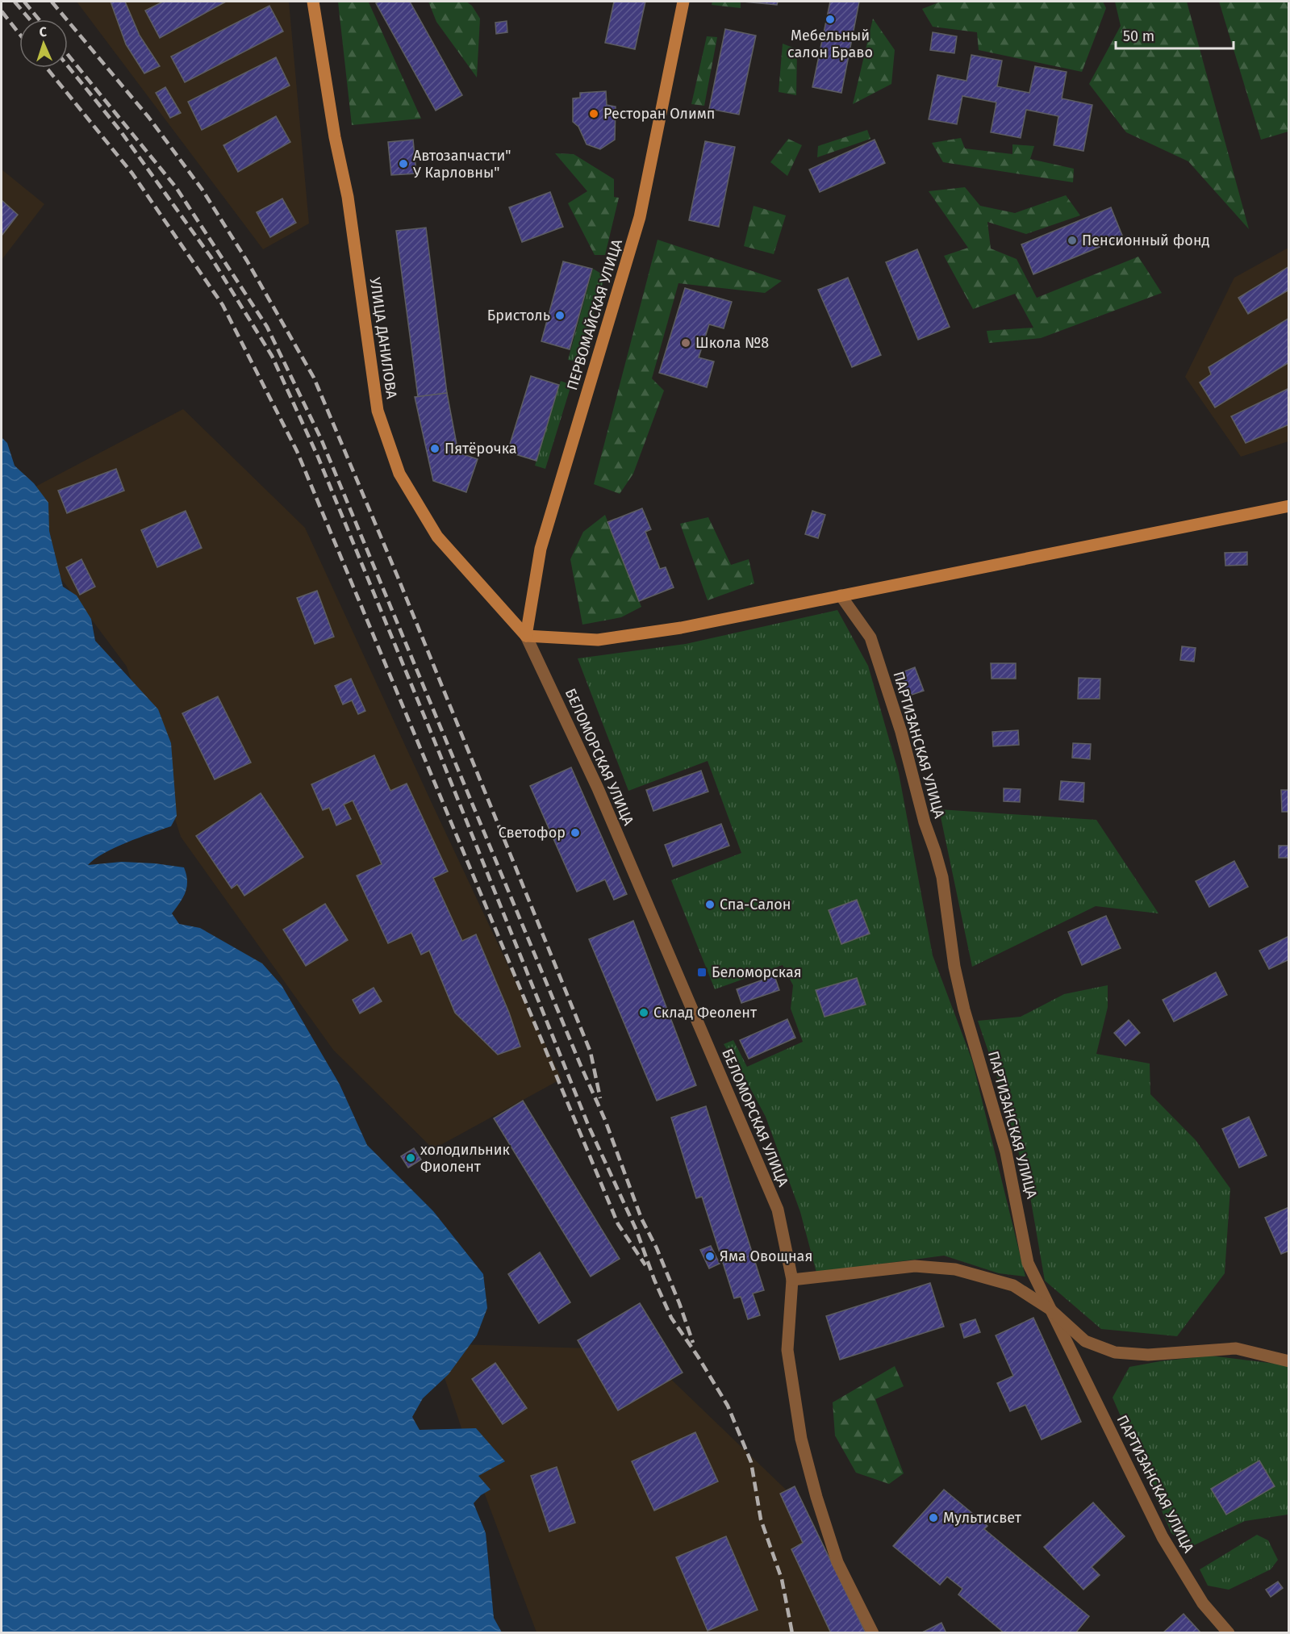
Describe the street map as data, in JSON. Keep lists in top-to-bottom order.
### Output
{
  "streets": {
    "main road": ["ПЕРВОМАЙСКАЯ УЛИЦА", "УЛИЦА ДАНИЛОВА"],
    "street": ["ПАРТИЗАНСКАЯ УЛИЦА", "БЕЛОМОРСКАЯ УЛИЦА"]
  },
  "crossings": [
    ["ПЕРВОМАЙСКАЯ УЛИЦА", "УЛИЦА ДАНИЛОВА"],
    ["ПЕРВОМАЙСКАЯ УЛИЦА", "БЕЛОМОРСКАЯ УЛИЦА"],
    ["УЛИЦА ДАНИЛОВА", "БЕЛОМОРСКАЯ УЛИЦА"]
  ],
  "places": {
    "other": [
      "Мебельный салон Браво",
      "Ресторан Олимп",
      "Автозапчасти\" У Карловны\"",
      "Пенсионный фонд",
      "Бристоль",
      "Школа №8",
      "Пятёрочка",
      "Светофор",
      "Спа-Салон",
      "Склад Феолент",
      "холодильник Фиолент",
      "Яма Овощная",
      "Мультисвет"
    ],
    "transit": ["Беломорская"]
  },
  "scale_bar": "50 m",
  "north": "top"
}
